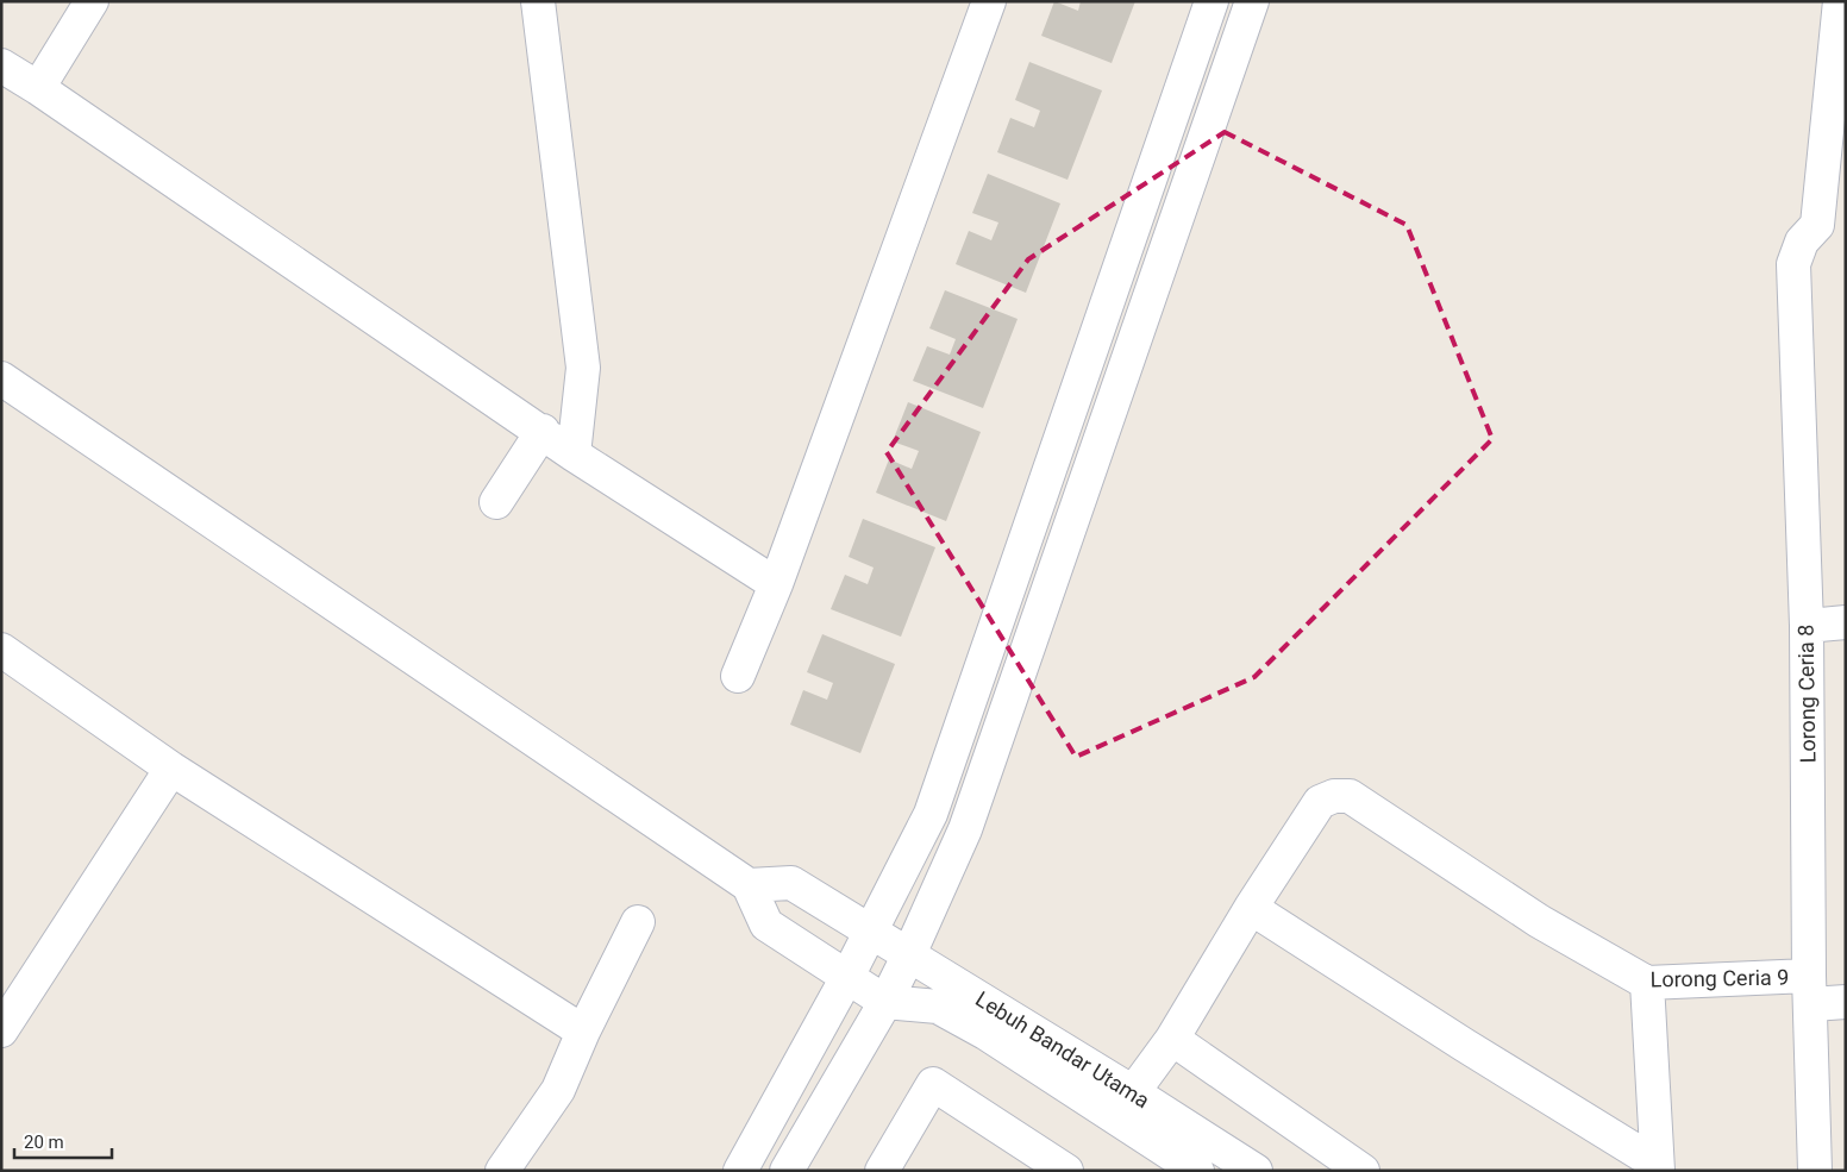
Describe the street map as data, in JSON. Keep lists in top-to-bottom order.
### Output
{
  "streets": {
    "street": ["Lorong Ceria 8", "Lorong Ceria 9", "Lebuh Bandar Utama"]
  },
  "crossings": [
    ["Lorong Ceria 8", "Lorong Ceria 9"],
    ["Lorong Ceria 9", "Lebuh Bandar Utama"]
  ],
  "scale_bar": "20 m"
}
